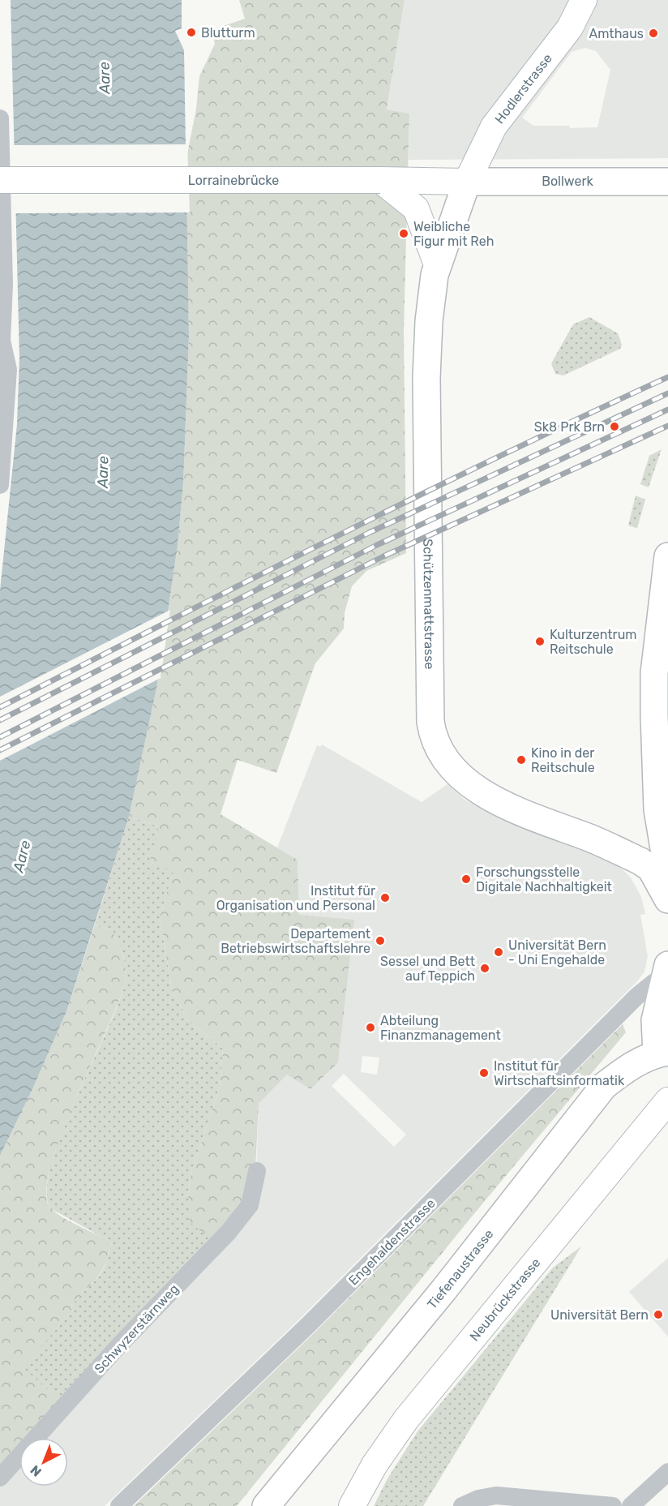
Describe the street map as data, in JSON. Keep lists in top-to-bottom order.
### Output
{
  "streets": {
    "main road": ["Bollwerk", "Schützenmattstrasse", "Tiefenaustrasse"],
    "street": [
      "Hodlerstrasse",
      "Lorrainebrücke",
      "Engehaldenstrasse",
      "Neubrückstrasse",
      "Schwyzerstärnweg"
    ]
  },
  "crossings": [
    ["Hodlerstrasse", "Lorrainebrücke"],
    ["Hodlerstrasse", "Bollwerk"],
    ["Hodlerstrasse", "Schützenmattstrasse"],
    ["Lorrainebrücke", "Bollwerk"],
    ["Lorrainebrücke", "Schützenmattstrasse"],
    ["Bollwerk", "Schützenmattstrasse"]
  ],
  "water": ["Aare"],
  "places": [
    "Blutturm",
    "Amthaus",
    "Weibliche Figur mit Reh",
    "Sk8 Prk Brn",
    "Kulturzentrum Reitschule",
    "Kino in der Reitschule",
    "Forschungsstelle Digitale Nachhaltigkeit",
    "Institut für Organisation und Personal",
    "Departement Betriebswirtschaftslehre",
    "Universität Bern - Uni Engehalde",
    "Sessel und Bett auf Teppich",
    "Abteilung Finanzmanagement",
    "Institut für Wirtschaftsinformatik",
    "Universität Bern"
  ],
  "north": "bottom left"
}
